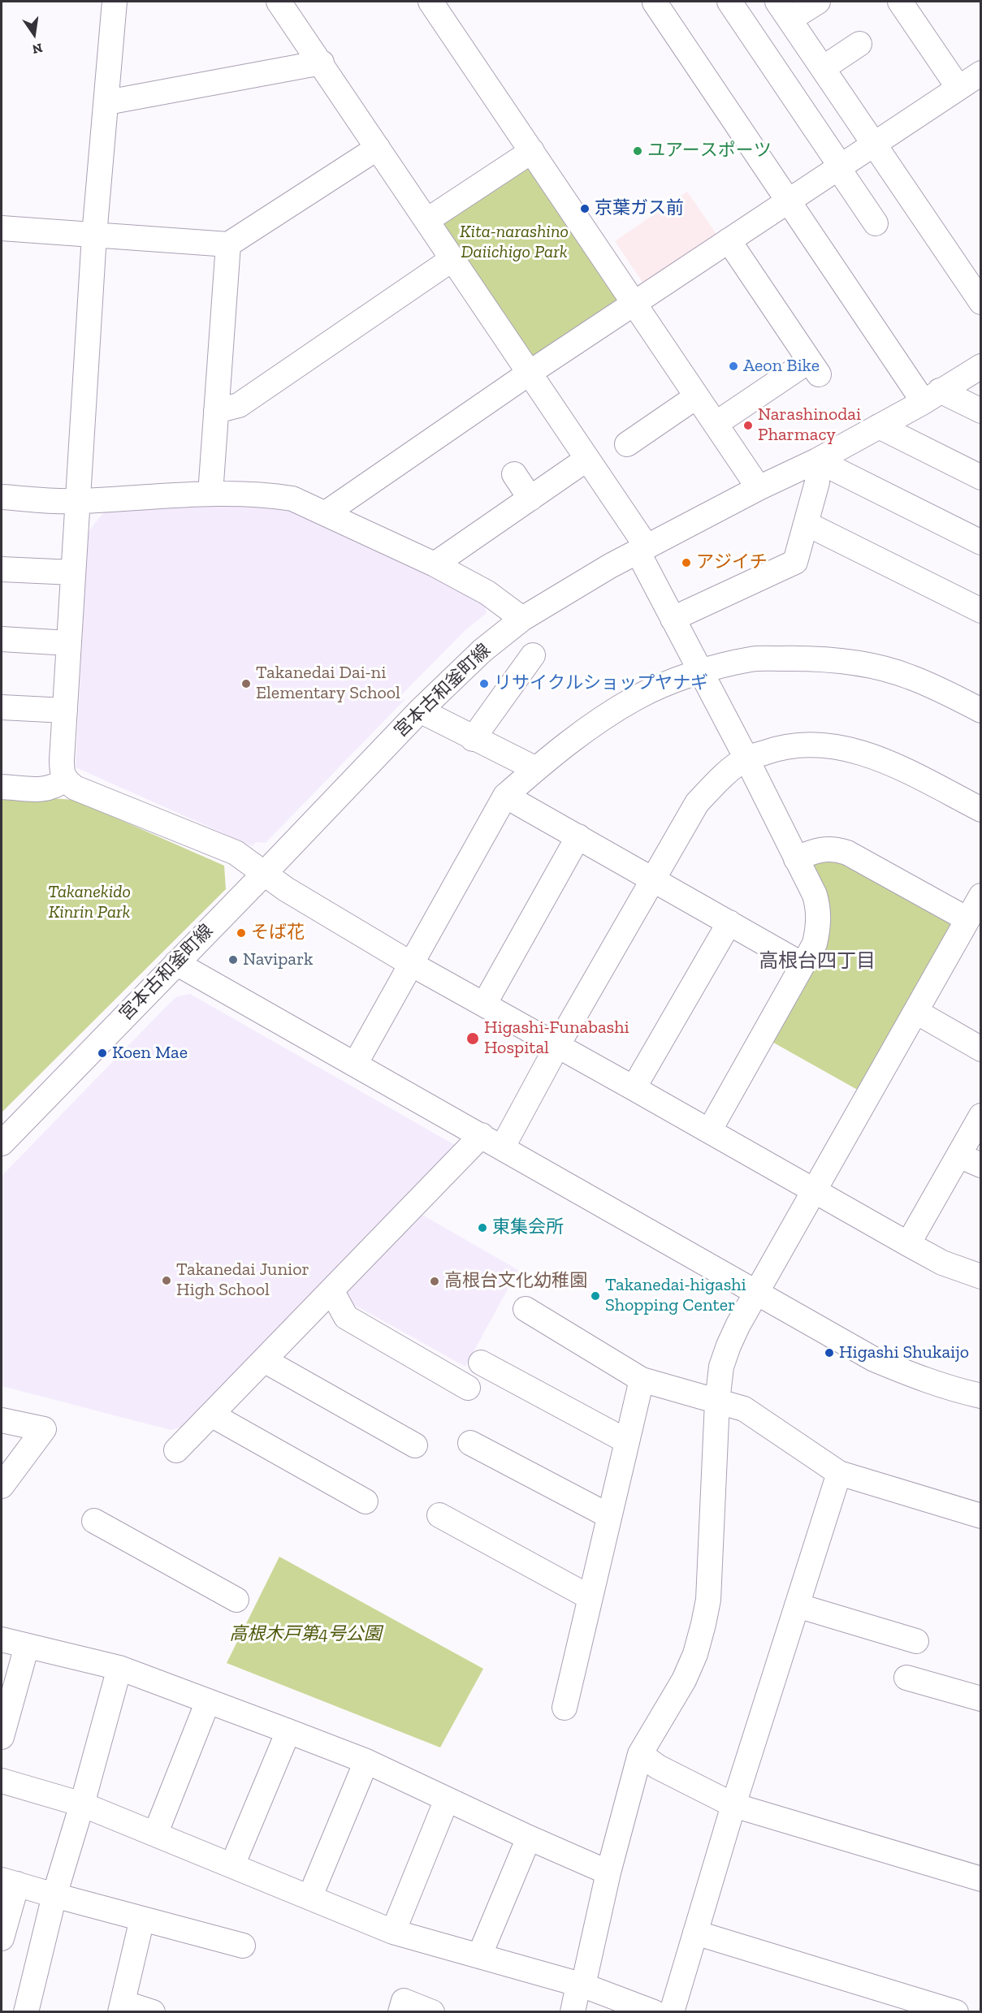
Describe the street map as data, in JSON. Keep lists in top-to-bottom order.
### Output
{
  "streets": {
    "street": ["宮本古和釜町線"]
  },
  "districts": ["高根台四丁目"],
  "parks": ["Kita-narashino Daiichigo Park", "Takanekido Kinrin Park", "高根木戸第4号公園"],
  "places": [
    "ユアースポーツ",
    "京葉ガス前",
    "Aeon Bike",
    "Narashinodai Pharmacy",
    "アジイチ",
    "Takanedai Dai-ni Elementary School",
    "リサイクルショップヤナギ",
    "そば花",
    "Navipark",
    "Higashi-Funabashi Hospital",
    "Koen Mae",
    "東集会所",
    "Takanedai Junior High School",
    "高根台文化幼稚園",
    "Takanedai-higashi Shopping Center",
    "Higashi Shukaijo"
  ],
  "north": "bottom"
}
